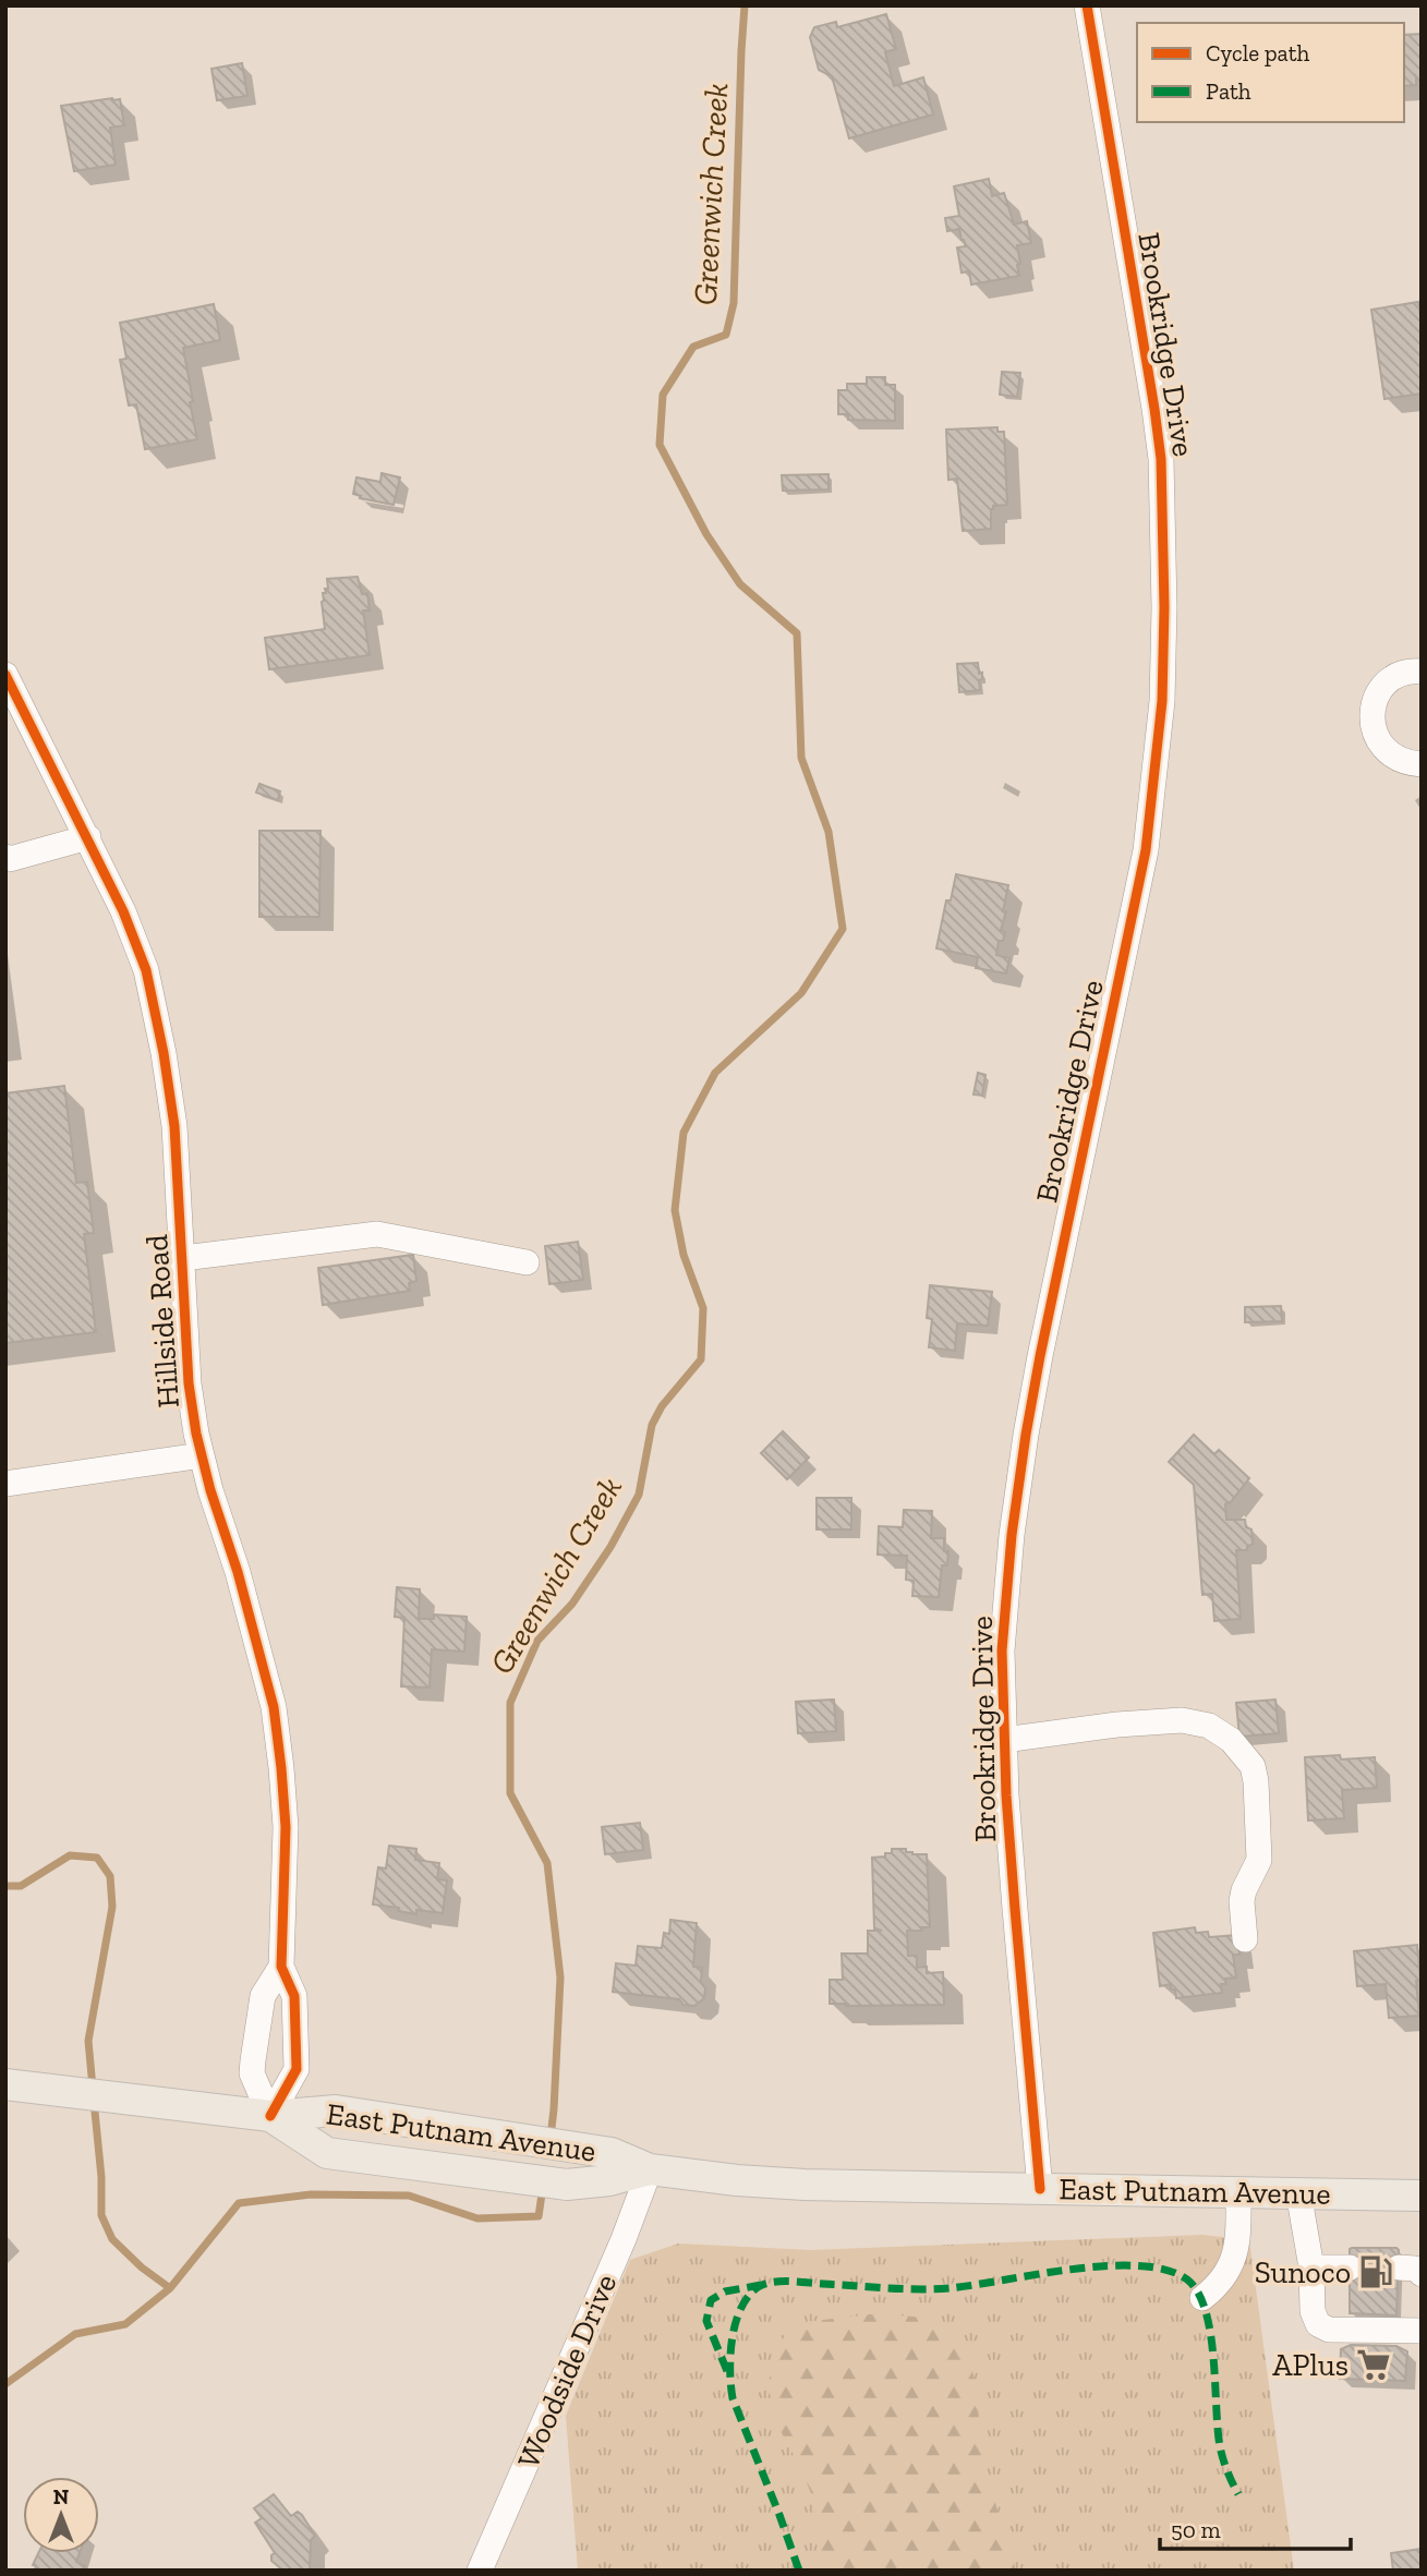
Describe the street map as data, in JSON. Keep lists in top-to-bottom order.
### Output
{
  "streets": {
    "main road": ["East Putnam Avenue"],
    "street": ["Brookridge Drive", "Hillside Road", "Woodside Drive"]
  },
  "crossings": [
    ["Brookridge Drive", "East Putnam Avenue"],
    ["Hillside Road", "East Putnam Avenue"],
    ["East Putnam Avenue", "Woodside Drive"]
  ],
  "water": ["Greenwich Creek"],
  "places": {
    "fuel station": ["Sunoco"],
    "supermarket": ["APlus"]
  },
  "legend": ["Cycle path", "Path"],
  "scale_bar": "50 m",
  "north": "top"
}
